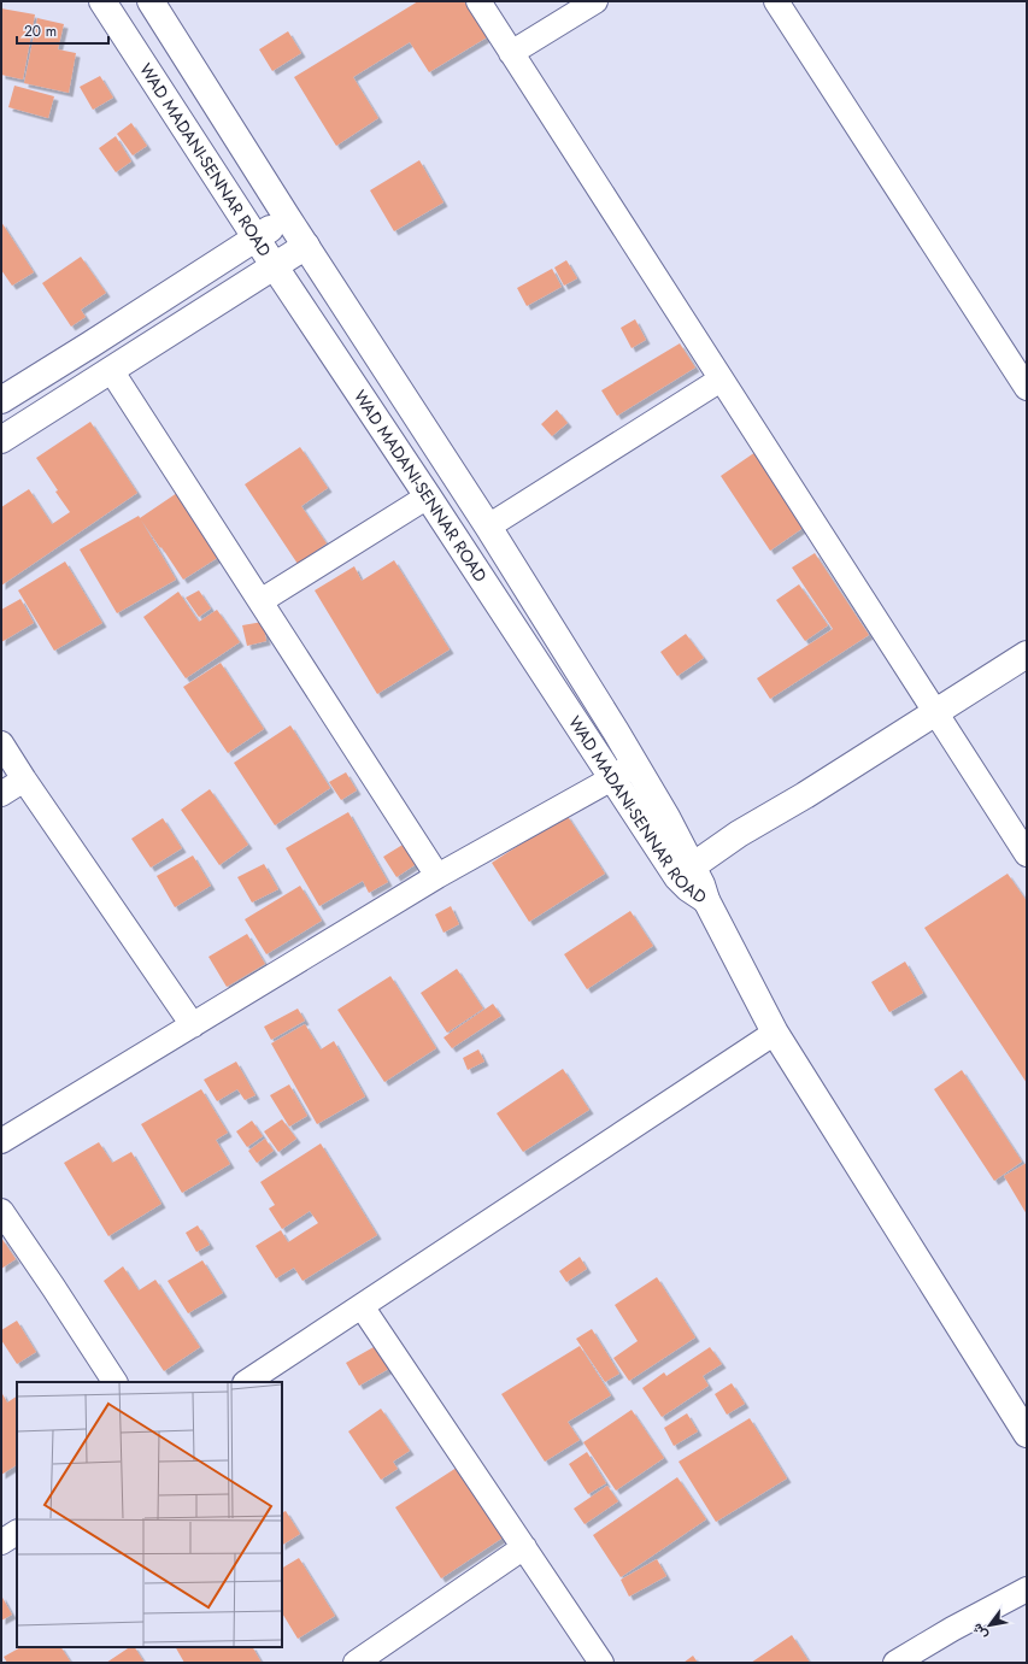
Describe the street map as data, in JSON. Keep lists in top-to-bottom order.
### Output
{
  "streets": {
    "street": ["WAD MADANI-SENNAR ROAD"]
  },
  "scale_bar": "20 m",
  "north": "bottom left"
}
